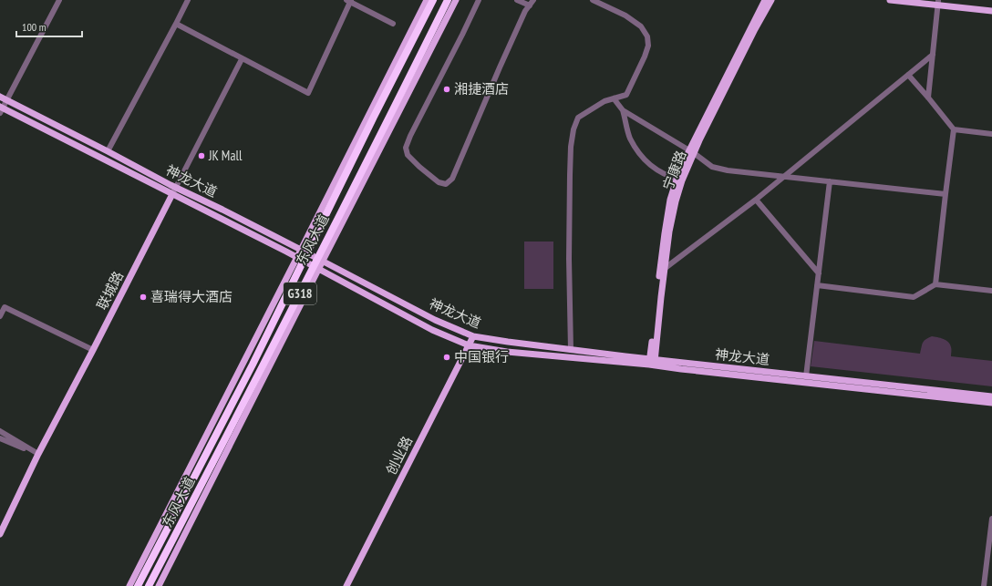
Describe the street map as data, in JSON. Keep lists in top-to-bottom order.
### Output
{
  "streets": {
    "highway": ["东风大道", "G318"],
    "main road": [
      "宁康路",
      "神龙大道",
      "联城路",
      "创业路"
    ]
  },
  "crossings": [
    ["宁康路", "神龙大道"],
    ["神龙大道", "联城路"],
    ["神龙大道", "创业路"]
  ],
  "places": [
    "湘捷酒店",
    "JK Mall",
    "喜瑞得大酒店",
    "中国银行"
  ],
  "scale_bar": "100 m"
}
